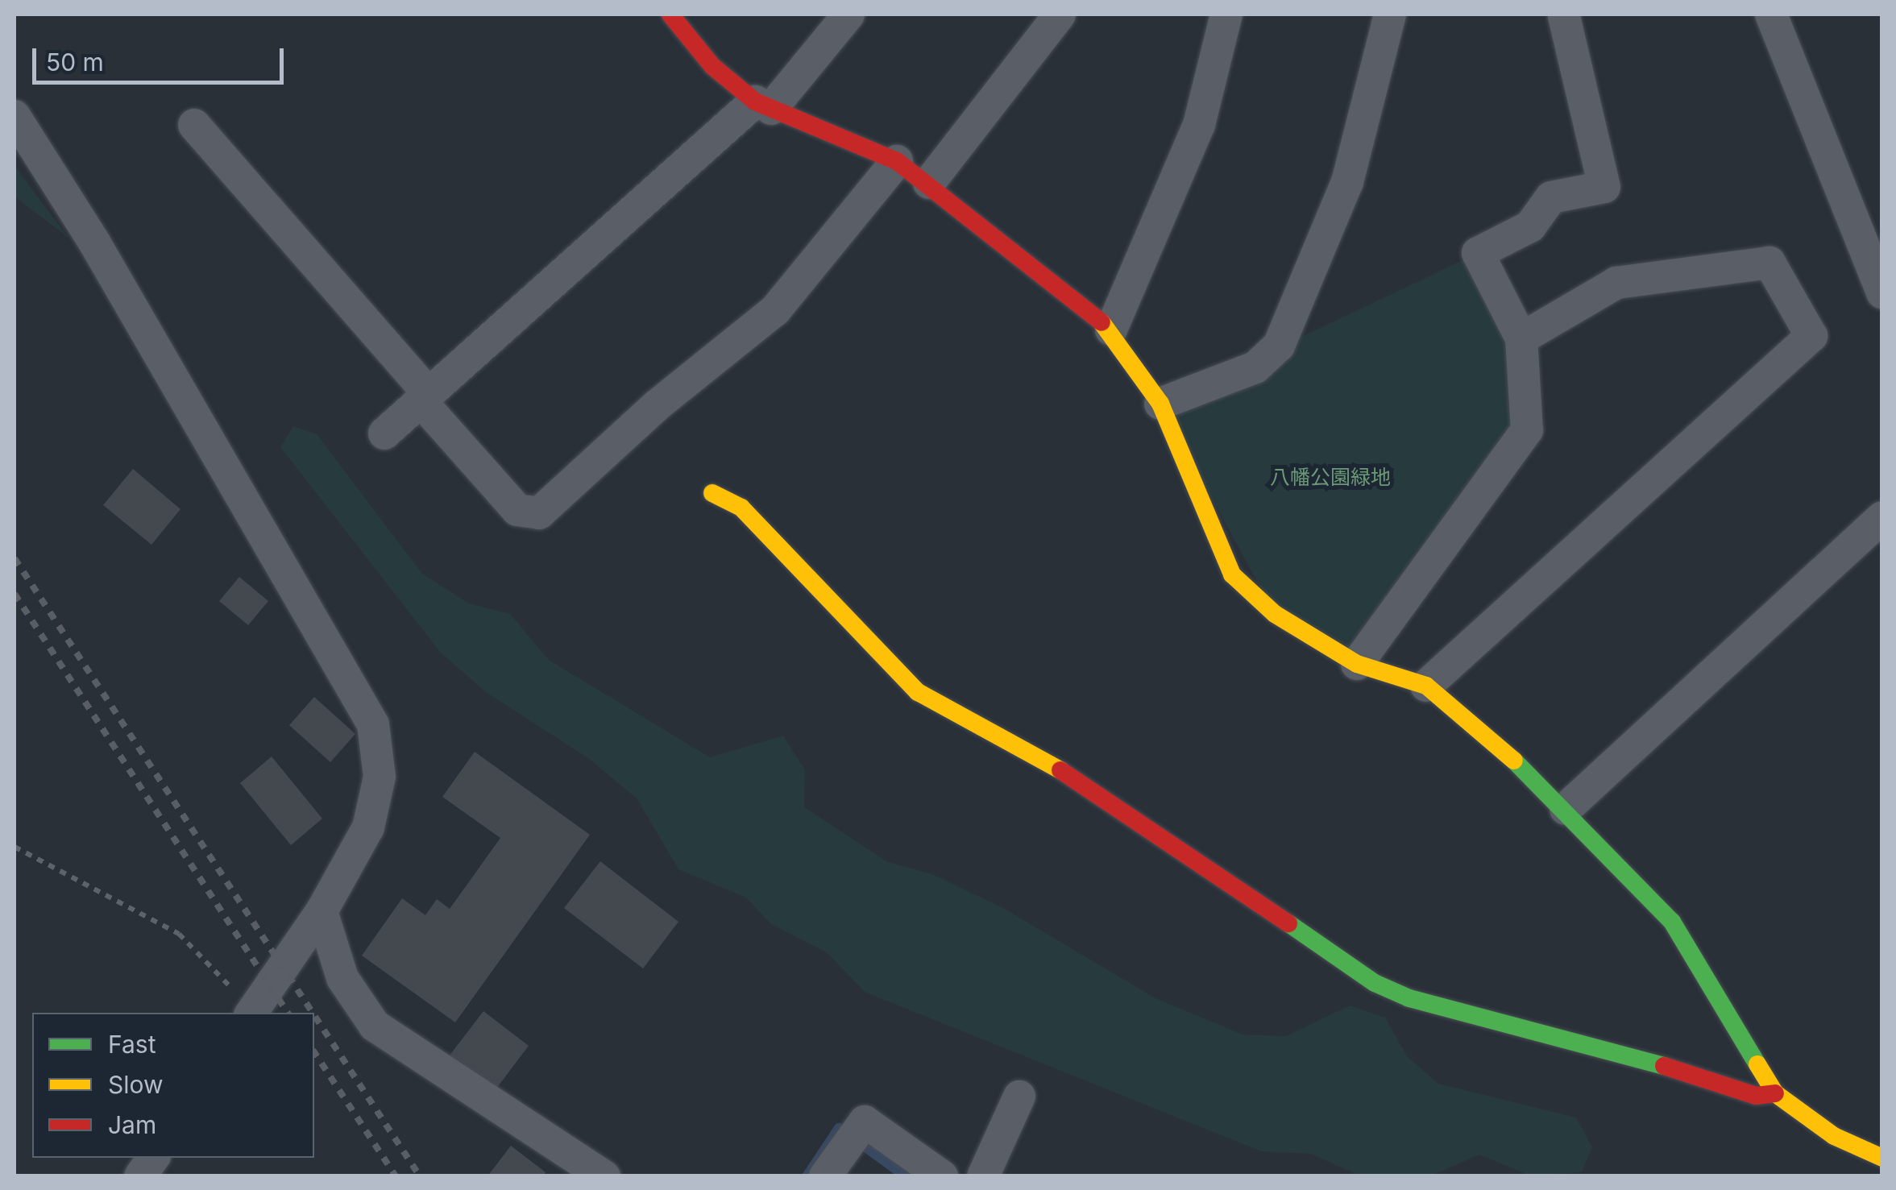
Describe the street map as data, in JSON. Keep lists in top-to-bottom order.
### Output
{
  "parks": ["八幡公園緑地"],
  "legend": ["Fast", "Slow", "Jam"],
  "scale_bar": "50 m"
}
